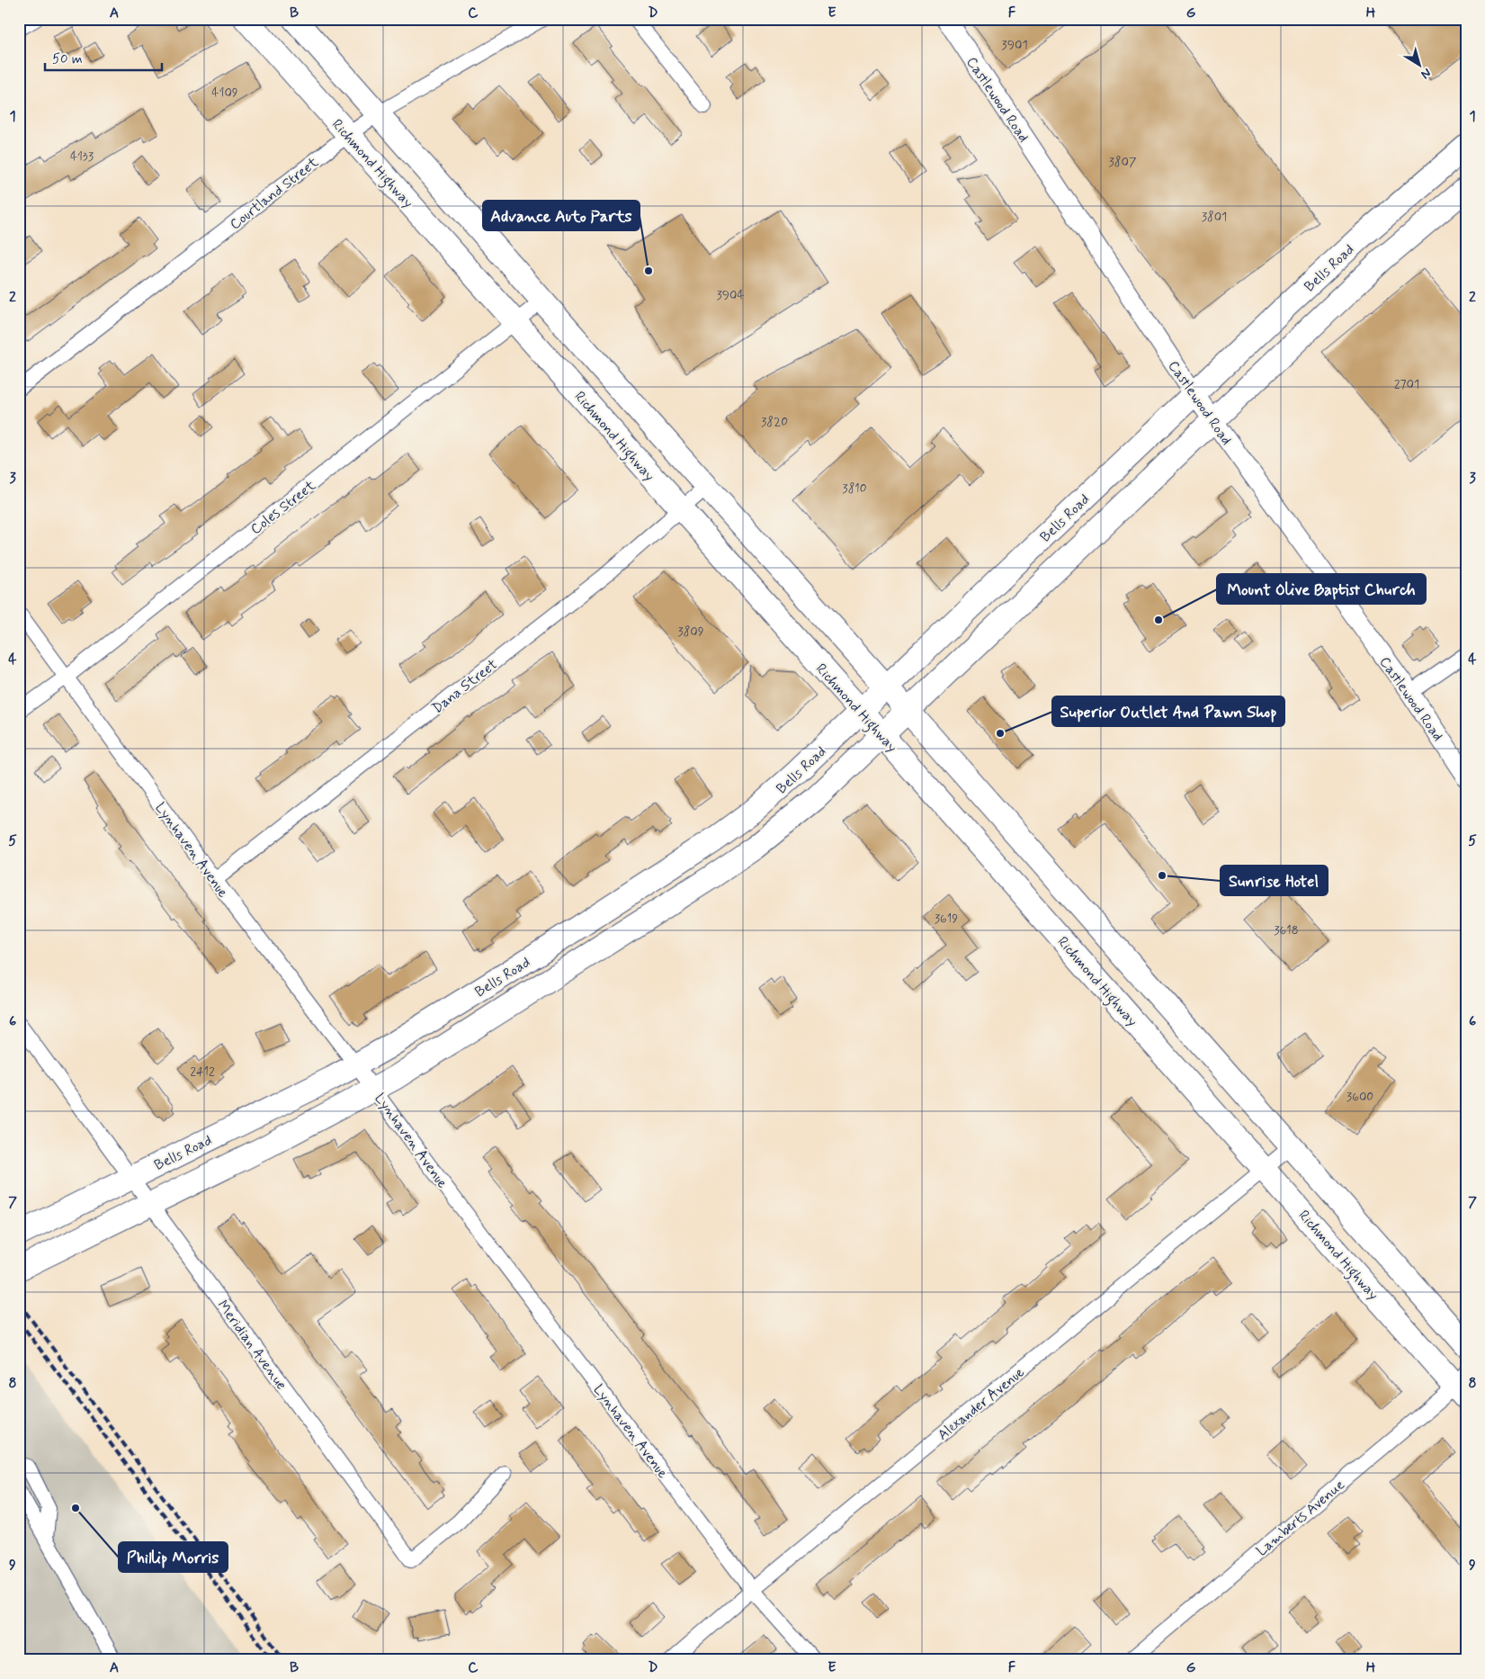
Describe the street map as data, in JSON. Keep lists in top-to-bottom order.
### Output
{
  "streets": {
    "main road": ["Richmond Highway", "Bells Road"],
    "street": [
      "Castlewood Road",
      "Courtland Street",
      "Coles Street",
      "Dana Street",
      "Lynhaven Avenue",
      "Meridian Avenue",
      "Alexander Avenue",
      "Lamberts Avenue"
    ]
  },
  "crossings": [
    ["Castlewood Road", "Bells Road"],
    ["Richmond Highway", "Courtland Street"],
    ["Richmond Highway", "Bells Road"],
    ["Richmond Highway", "Coles Street"],
    ["Richmond Highway", "Dana Street"],
    ["Richmond Highway", "Alexander Avenue"],
    ["Richmond Highway", "Lamberts Avenue"],
    ["Bells Road", "Lynhaven Avenue"],
    ["Bells Road", "Meridian Avenue"],
    ["Coles Street", "Lynhaven Avenue"],
    ["Dana Street", "Lynhaven Avenue"],
    ["Lynhaven Avenue", "Alexander Avenue"]
  ],
  "places": [
    "Advance Auto Parts",
    "Mount Olive Baptist Church",
    "Superior Outlet And Pawn Shop",
    "Sunrise Hotel",
    "Phillip Morris"
  ],
  "house_numbers": [
    "3901",
    "4109",
    "4133",
    "3807",
    "3801",
    "3904",
    "2701",
    "3820",
    "3810",
    "3809",
    "3619",
    "3618",
    "2412",
    "3600"
  ],
  "scale_bar": "50 m",
  "north": "bottom right",
  "grid": {
    "columns": [
      "A",
      "B",
      "C",
      "D",
      "E",
      "F",
      "G",
      "H"
    ],
    "rows": [
      "1",
      "2",
      "3",
      "4",
      "5",
      "6",
      "7",
      "8",
      "9"
    ]
  }
}
